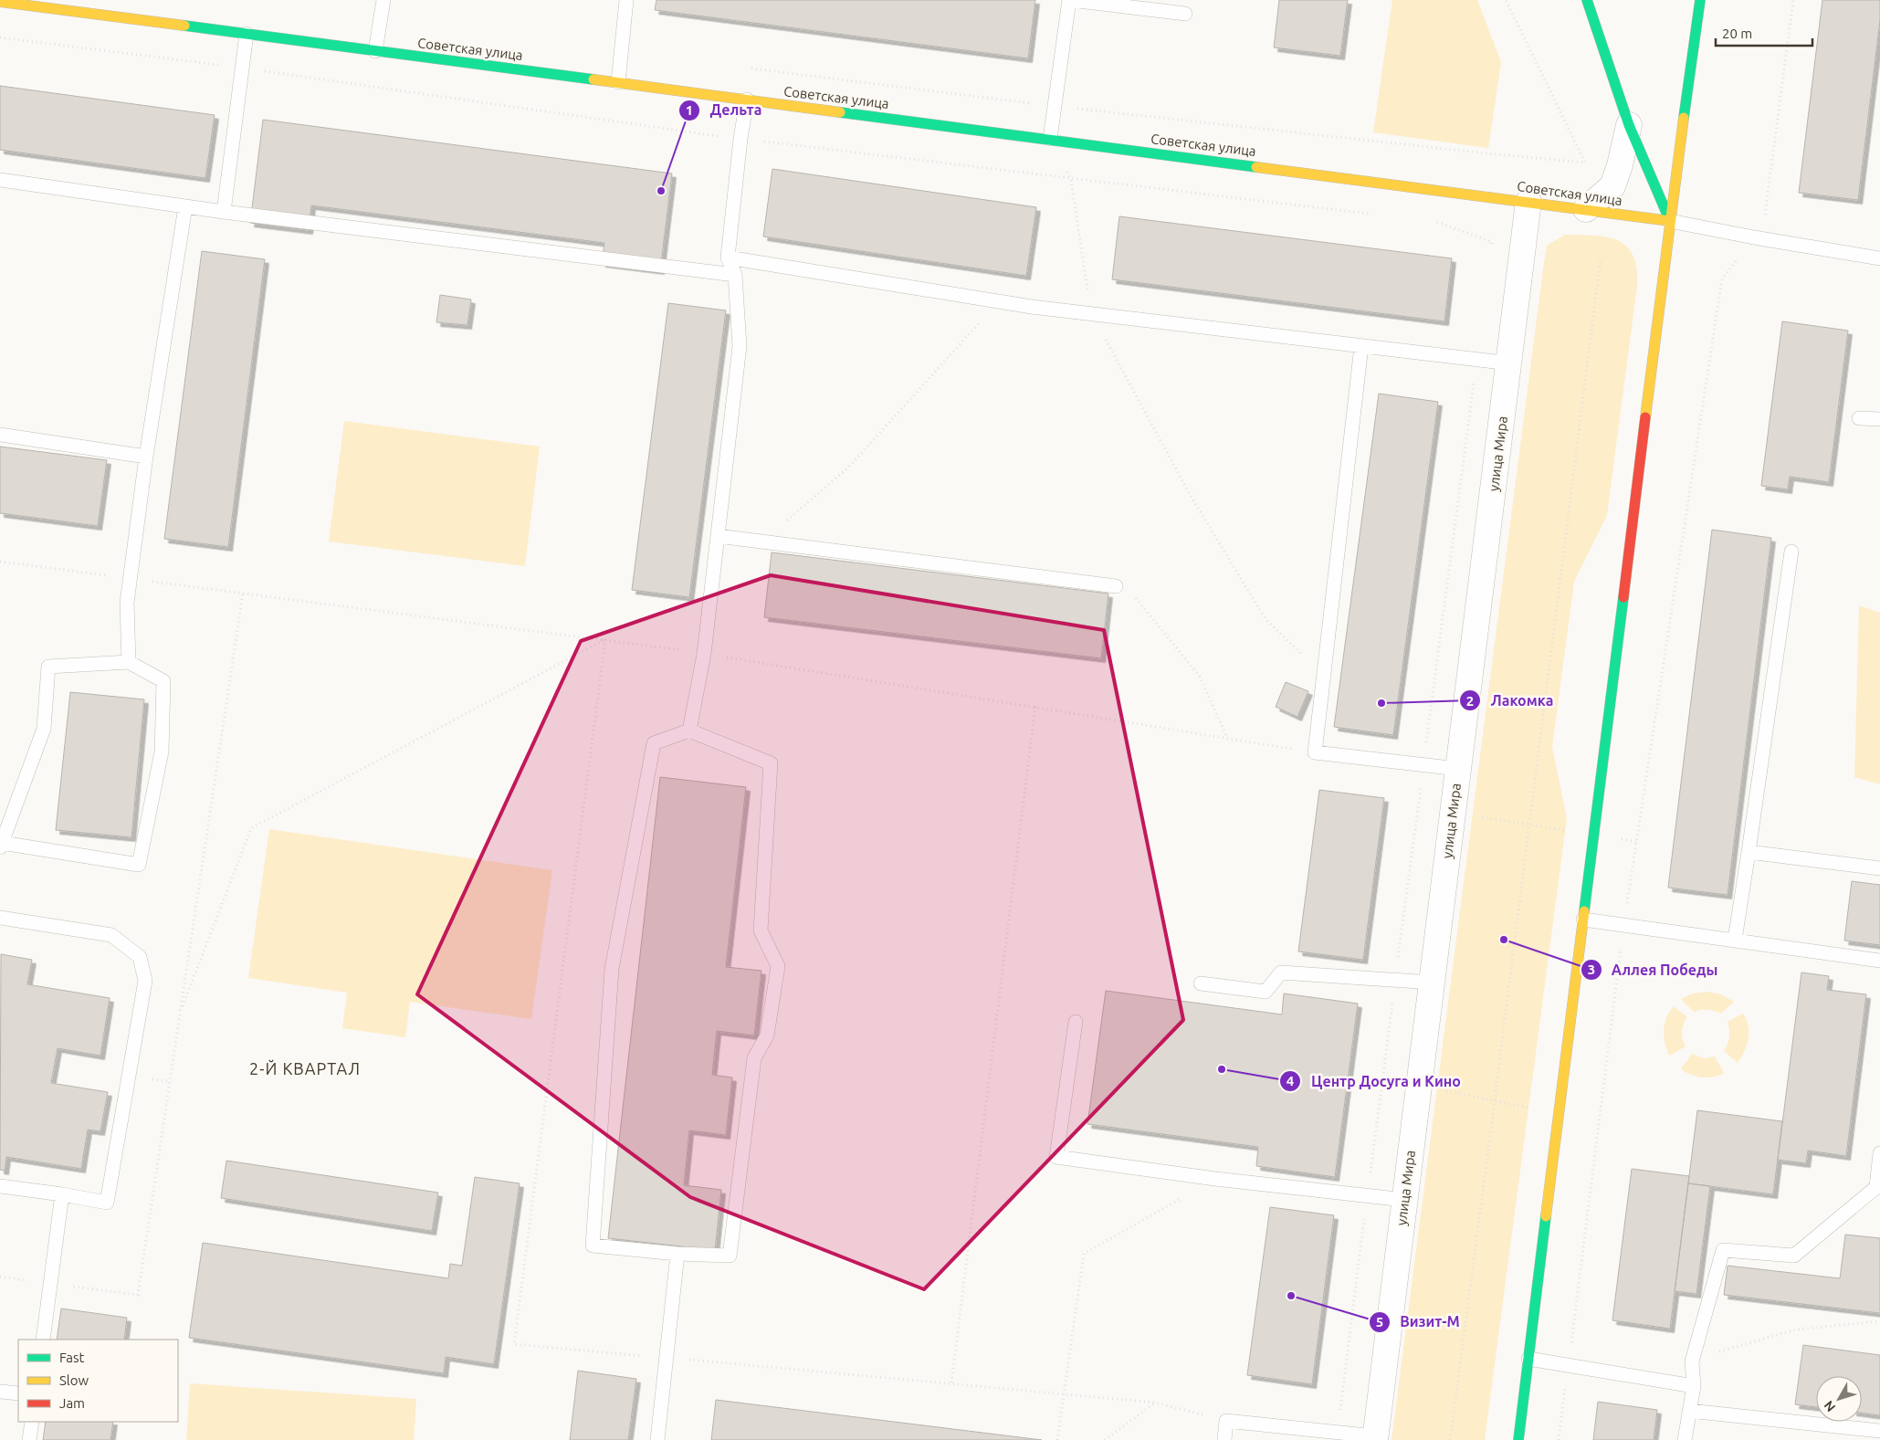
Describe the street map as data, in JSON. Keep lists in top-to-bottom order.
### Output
{
  "streets": {
    "street": ["Советская улица", "улица Мира"]
  },
  "crossings": [
    ["Советская улица", "улица Мира"]
  ],
  "districts": ["2-Й КВАРТАЛ"],
  "places": [
    "Дельта",
    "Лакомка",
    "Аллея Победы",
    "Центр Досуга и Кино",
    "Визит-М"
  ],
  "legend": ["Fast", "Slow", "Jam"],
  "scale_bar": "20 m",
  "north": "bottom left"
}
